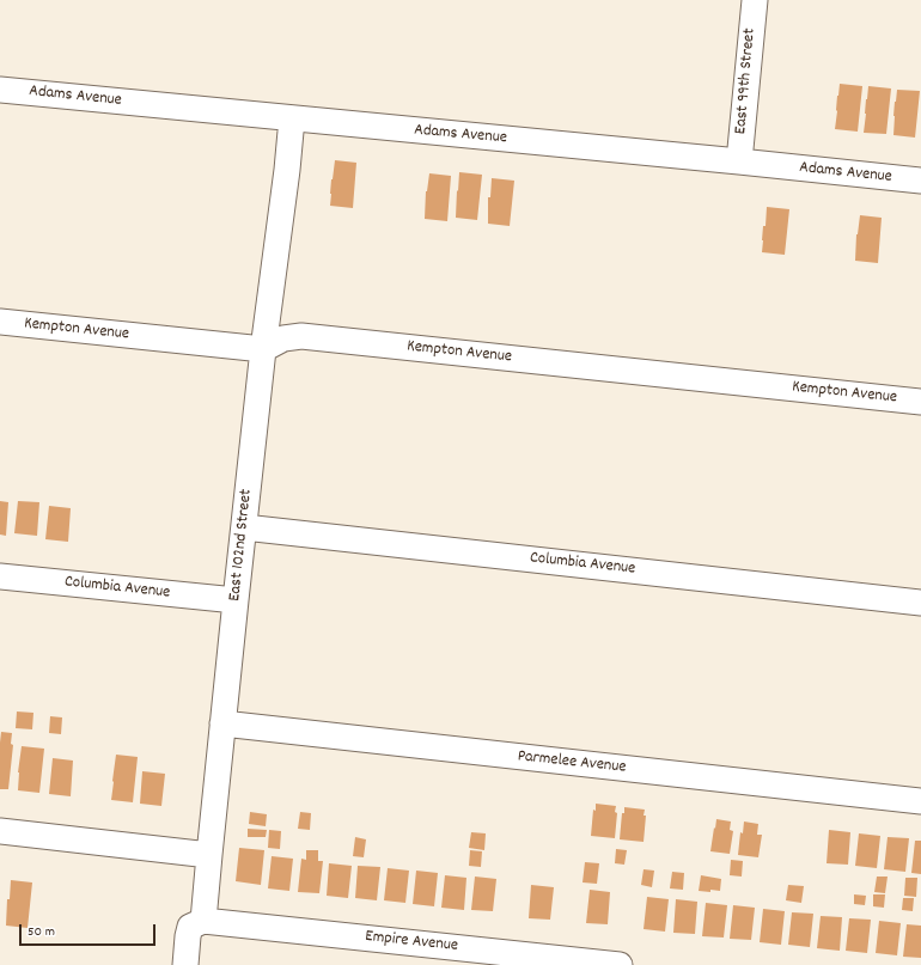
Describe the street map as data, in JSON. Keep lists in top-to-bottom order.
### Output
{
  "streets": {
    "street": [
      "East 99th Street",
      "Adams Avenue",
      "Kempton Avenue",
      "East 102nd Street",
      "Columbia Avenue",
      "Parmelee Avenue",
      "Empire Avenue"
    ]
  },
  "crossings": [
    ["East 99th Street", "Adams Avenue"],
    ["Adams Avenue", "East 102nd Street"],
    ["Kempton Avenue", "East 102nd Street"],
    ["East 102nd Street", "Columbia Avenue"],
    ["East 102nd Street", "Parmelee Avenue"],
    ["East 102nd Street", "Empire Avenue"]
  ],
  "scale_bar": "50 m"
}
